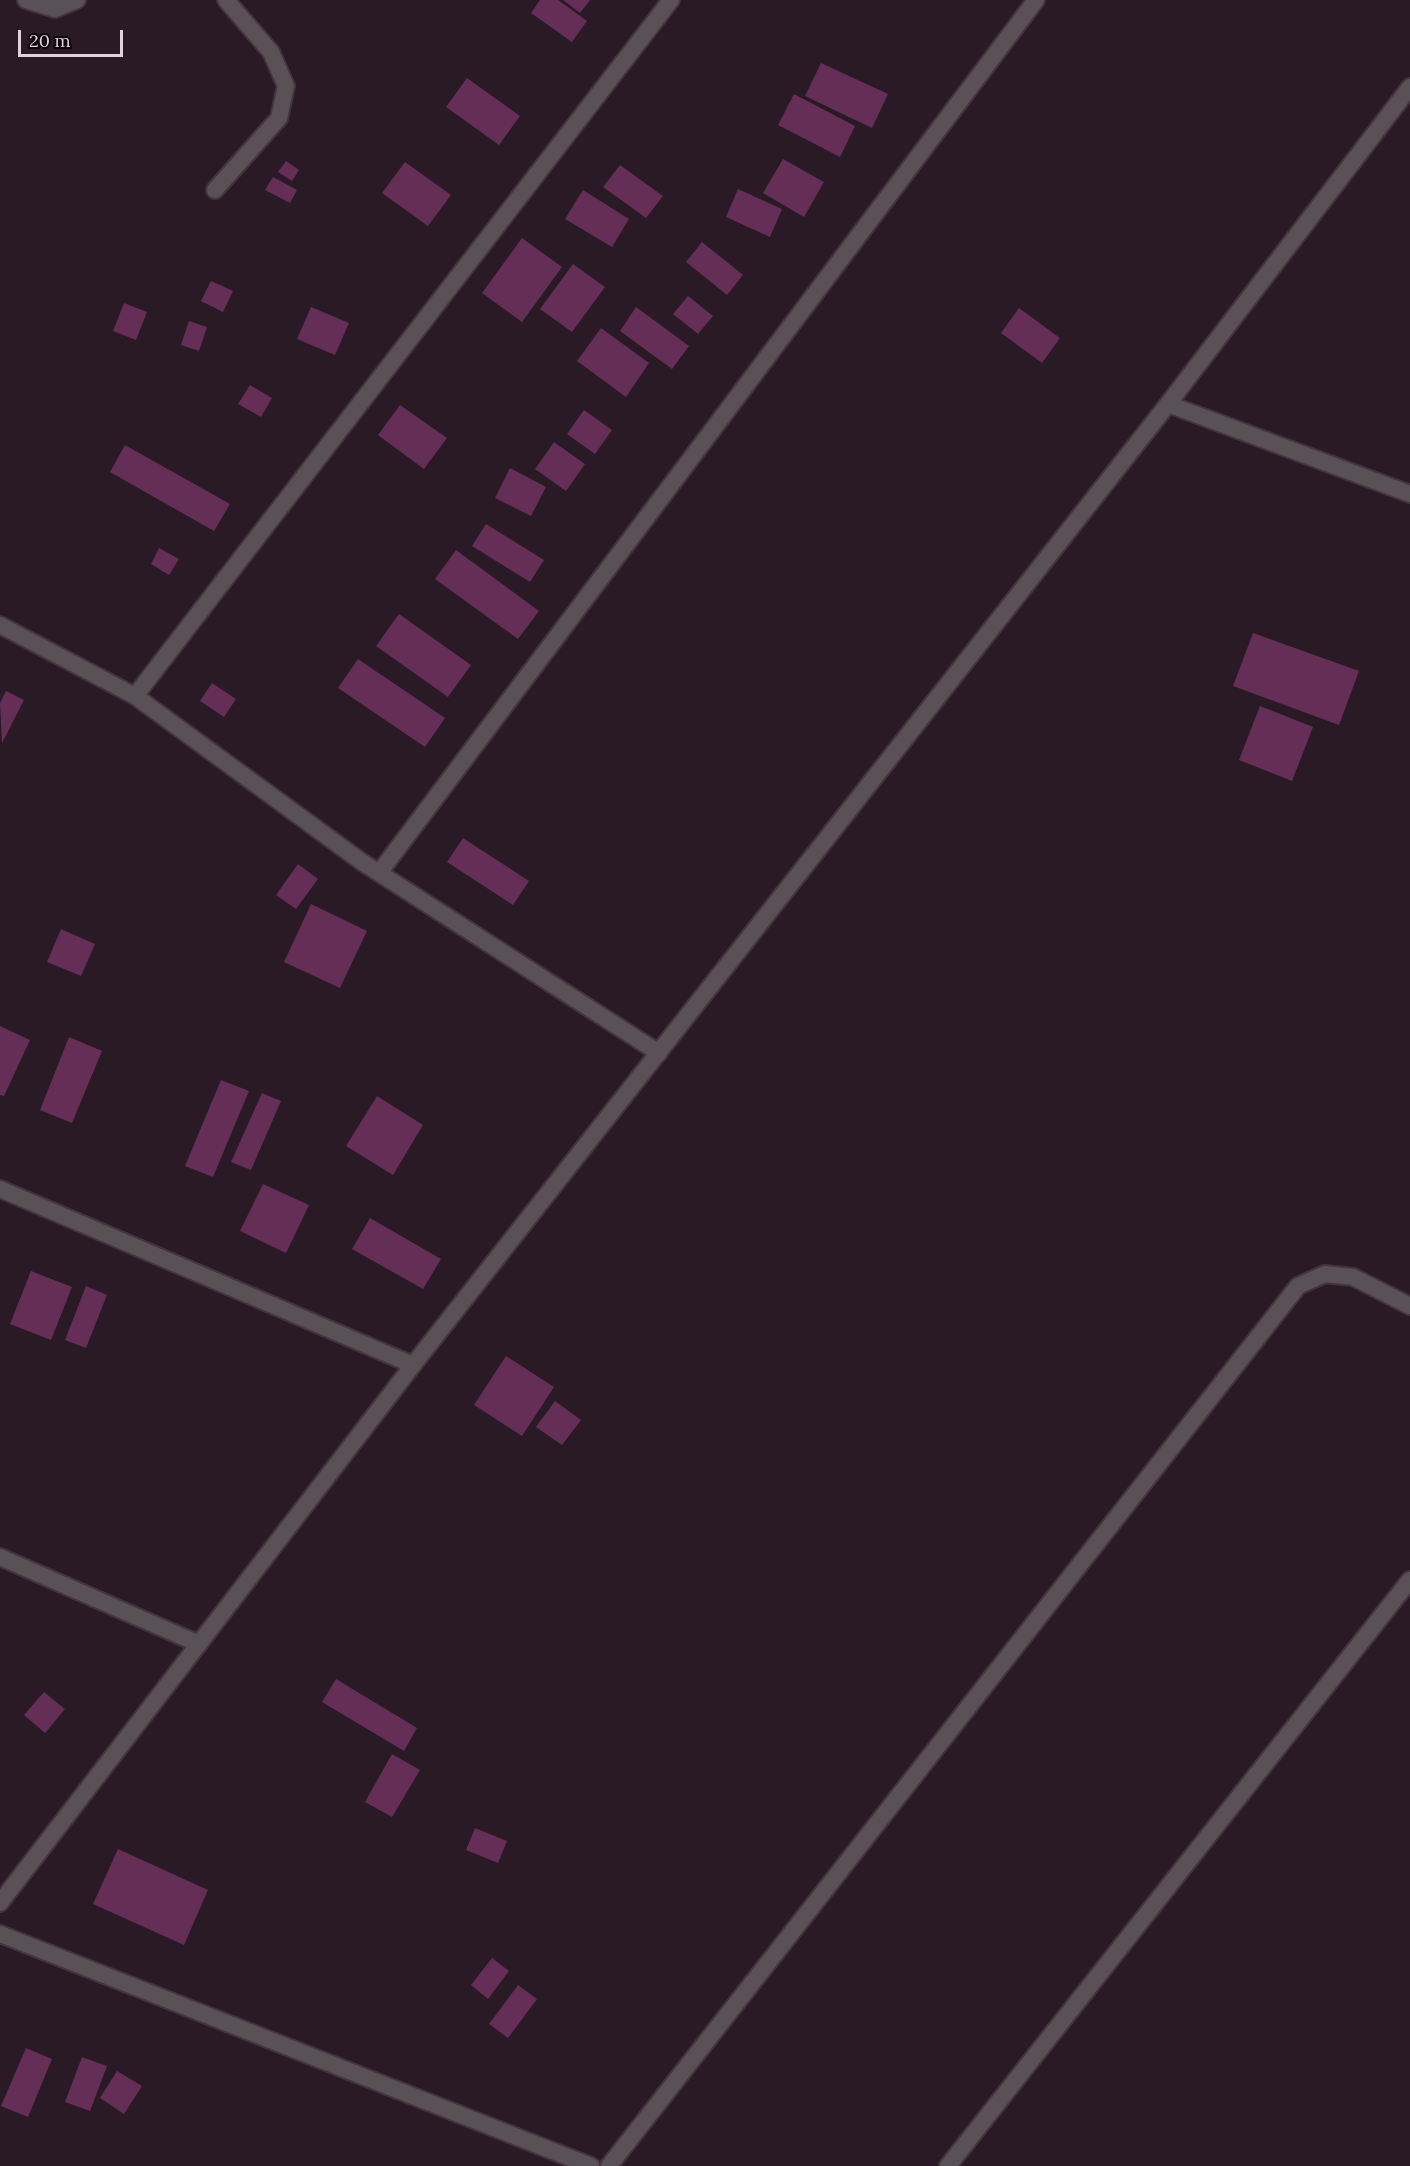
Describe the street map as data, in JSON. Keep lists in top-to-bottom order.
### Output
{
  "scale_bar": "20 m"
}
